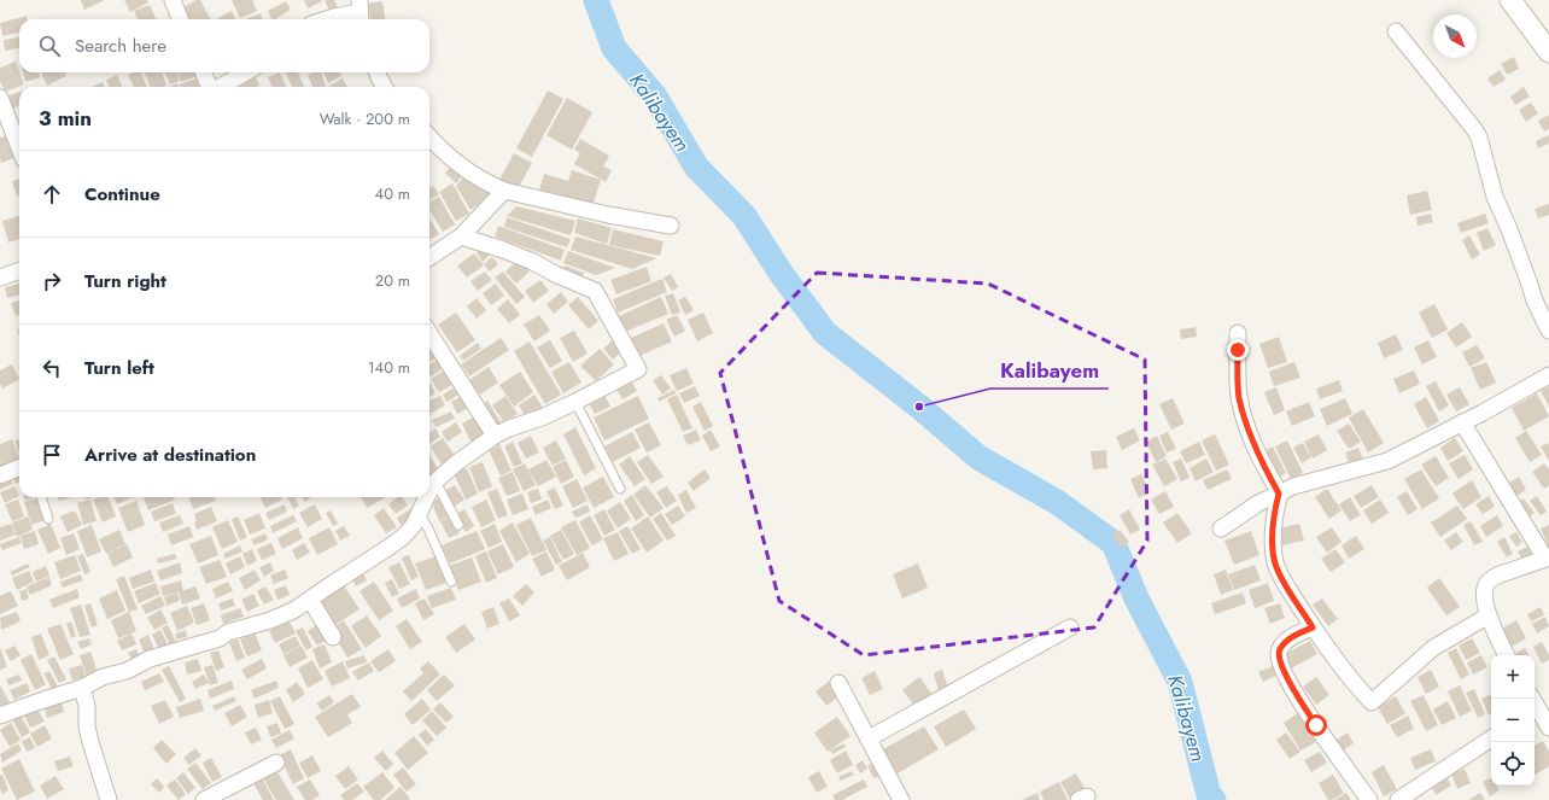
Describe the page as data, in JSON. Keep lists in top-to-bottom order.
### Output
{
  "water": ["Kalibayem"],
  "places": ["Kalibayem"],
  "north": "bottom right",
  "page": {
    "search": "Search here",
    "heading": ["3 min", "Walk · 200 m"],
    "list": [
      ["Continue", "40 m"],
      ["Turn right", "20 m"],
      ["Turn left", "140 m"],
      "Arrive at destination"
    ],
    "map_buttons": ["+", "−"]
  }
}
